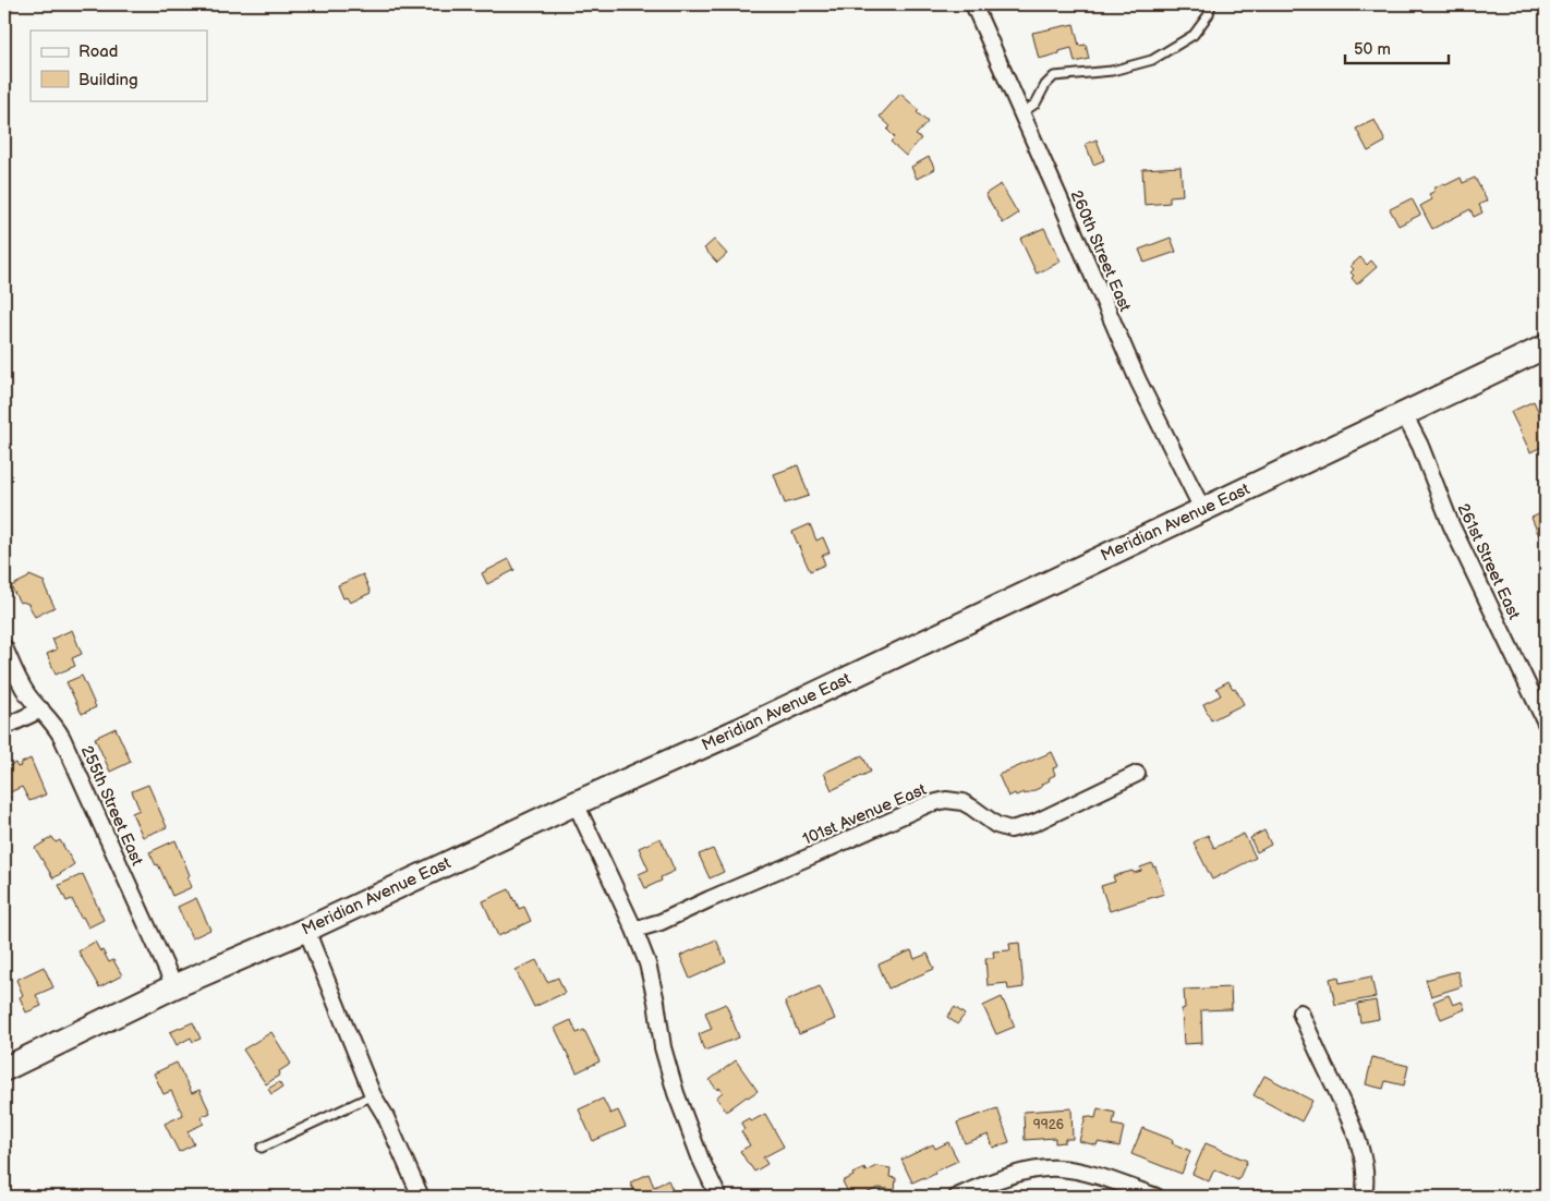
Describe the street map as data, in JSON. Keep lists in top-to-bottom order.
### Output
{
  "streets": {
    "main road": ["Meridian Avenue East"],
    "street": [
      "260th Street East",
      "261st Street East",
      "255th Street East",
      "101st Avenue East"
    ]
  },
  "crossings": [
    ["260th Street East", "Meridian Avenue East"],
    ["Meridian Avenue East", "261st Street East"],
    ["Meridian Avenue East", "255th Street East"]
  ],
  "house_numbers": ["9926"],
  "legend": ["Road", "Building"],
  "scale_bar": "50 m"
}
